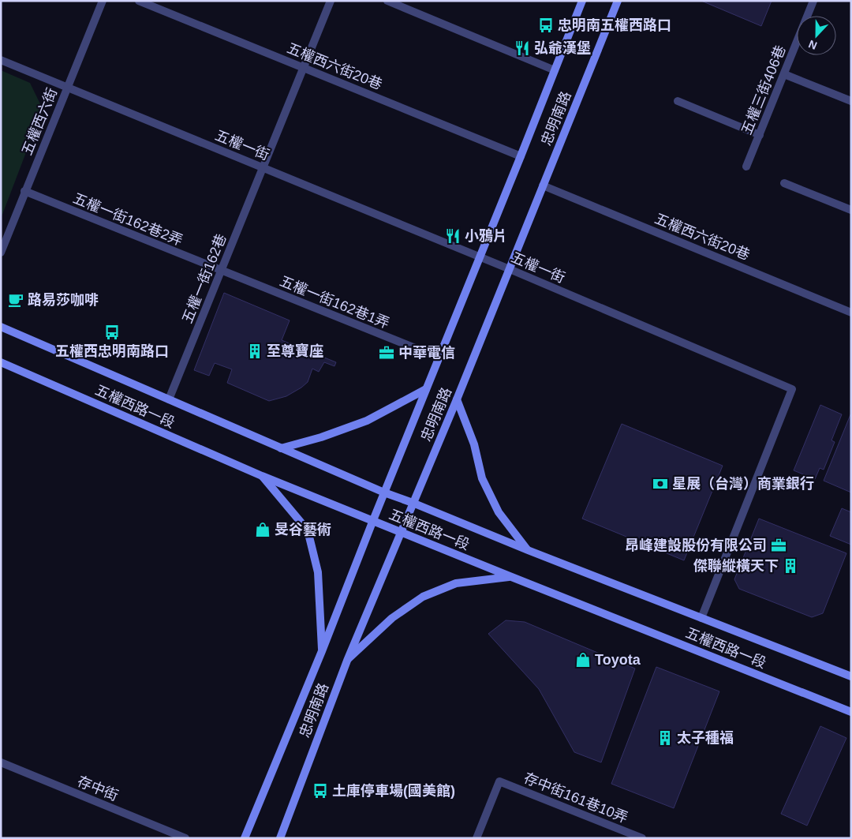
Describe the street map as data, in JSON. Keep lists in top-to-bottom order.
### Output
{
  "streets": {
    "main road": ["忠明南路", "五權西路一段"],
    "street": [
      "五權西六街20巷",
      "五權三街406巷",
      "五權西六街",
      "五權一街",
      "五權一街162巷2弄",
      "五權一街162巷",
      "五權一街162巷1弄",
      "存中街",
      "存中街161巷10弄"
    ]
  },
  "crossings": [
    ["五權西六街20巷", "忠明南路"],
    ["五權西六街20巷", "五權一街162巷"],
    ["忠明南路", "五權一街"],
    ["忠明南路", "五權一街162巷1弄"],
    ["忠明南路", "五權西路一段"],
    ["五權西六街", "五權一街"],
    ["五權西六街", "五權一街162巷2弄"],
    ["五權一街", "五權一街162巷"],
    ["五權一街", "五權西路一段"],
    ["五權一街162巷2弄", "五權一街162巷"],
    ["五權一街162巷2弄", "五權一街162巷1弄"],
    ["五權一街162巷", "五權一街162巷1弄"],
    ["五權一街162巷", "五權西路一段"]
  ],
  "places": {
    "bus stop": ["忠明南五權西路口", "五權西忠明南路口", "土庫停車場(國美館)"],
    "restaurant": ["弘爺漢堡", "小鴉片"],
    "cafe": ["路易莎咖啡"],
    "building": ["至尊寶座", "傑聯縱橫天下", "太子種福"],
    "office": ["中華電信", "昂峰建設股份有限公司"],
    "bank": ["星展（台灣）商業銀行"],
    "shop": ["旻谷藝術", "Toyota"]
  },
  "north": "bottom"
}
